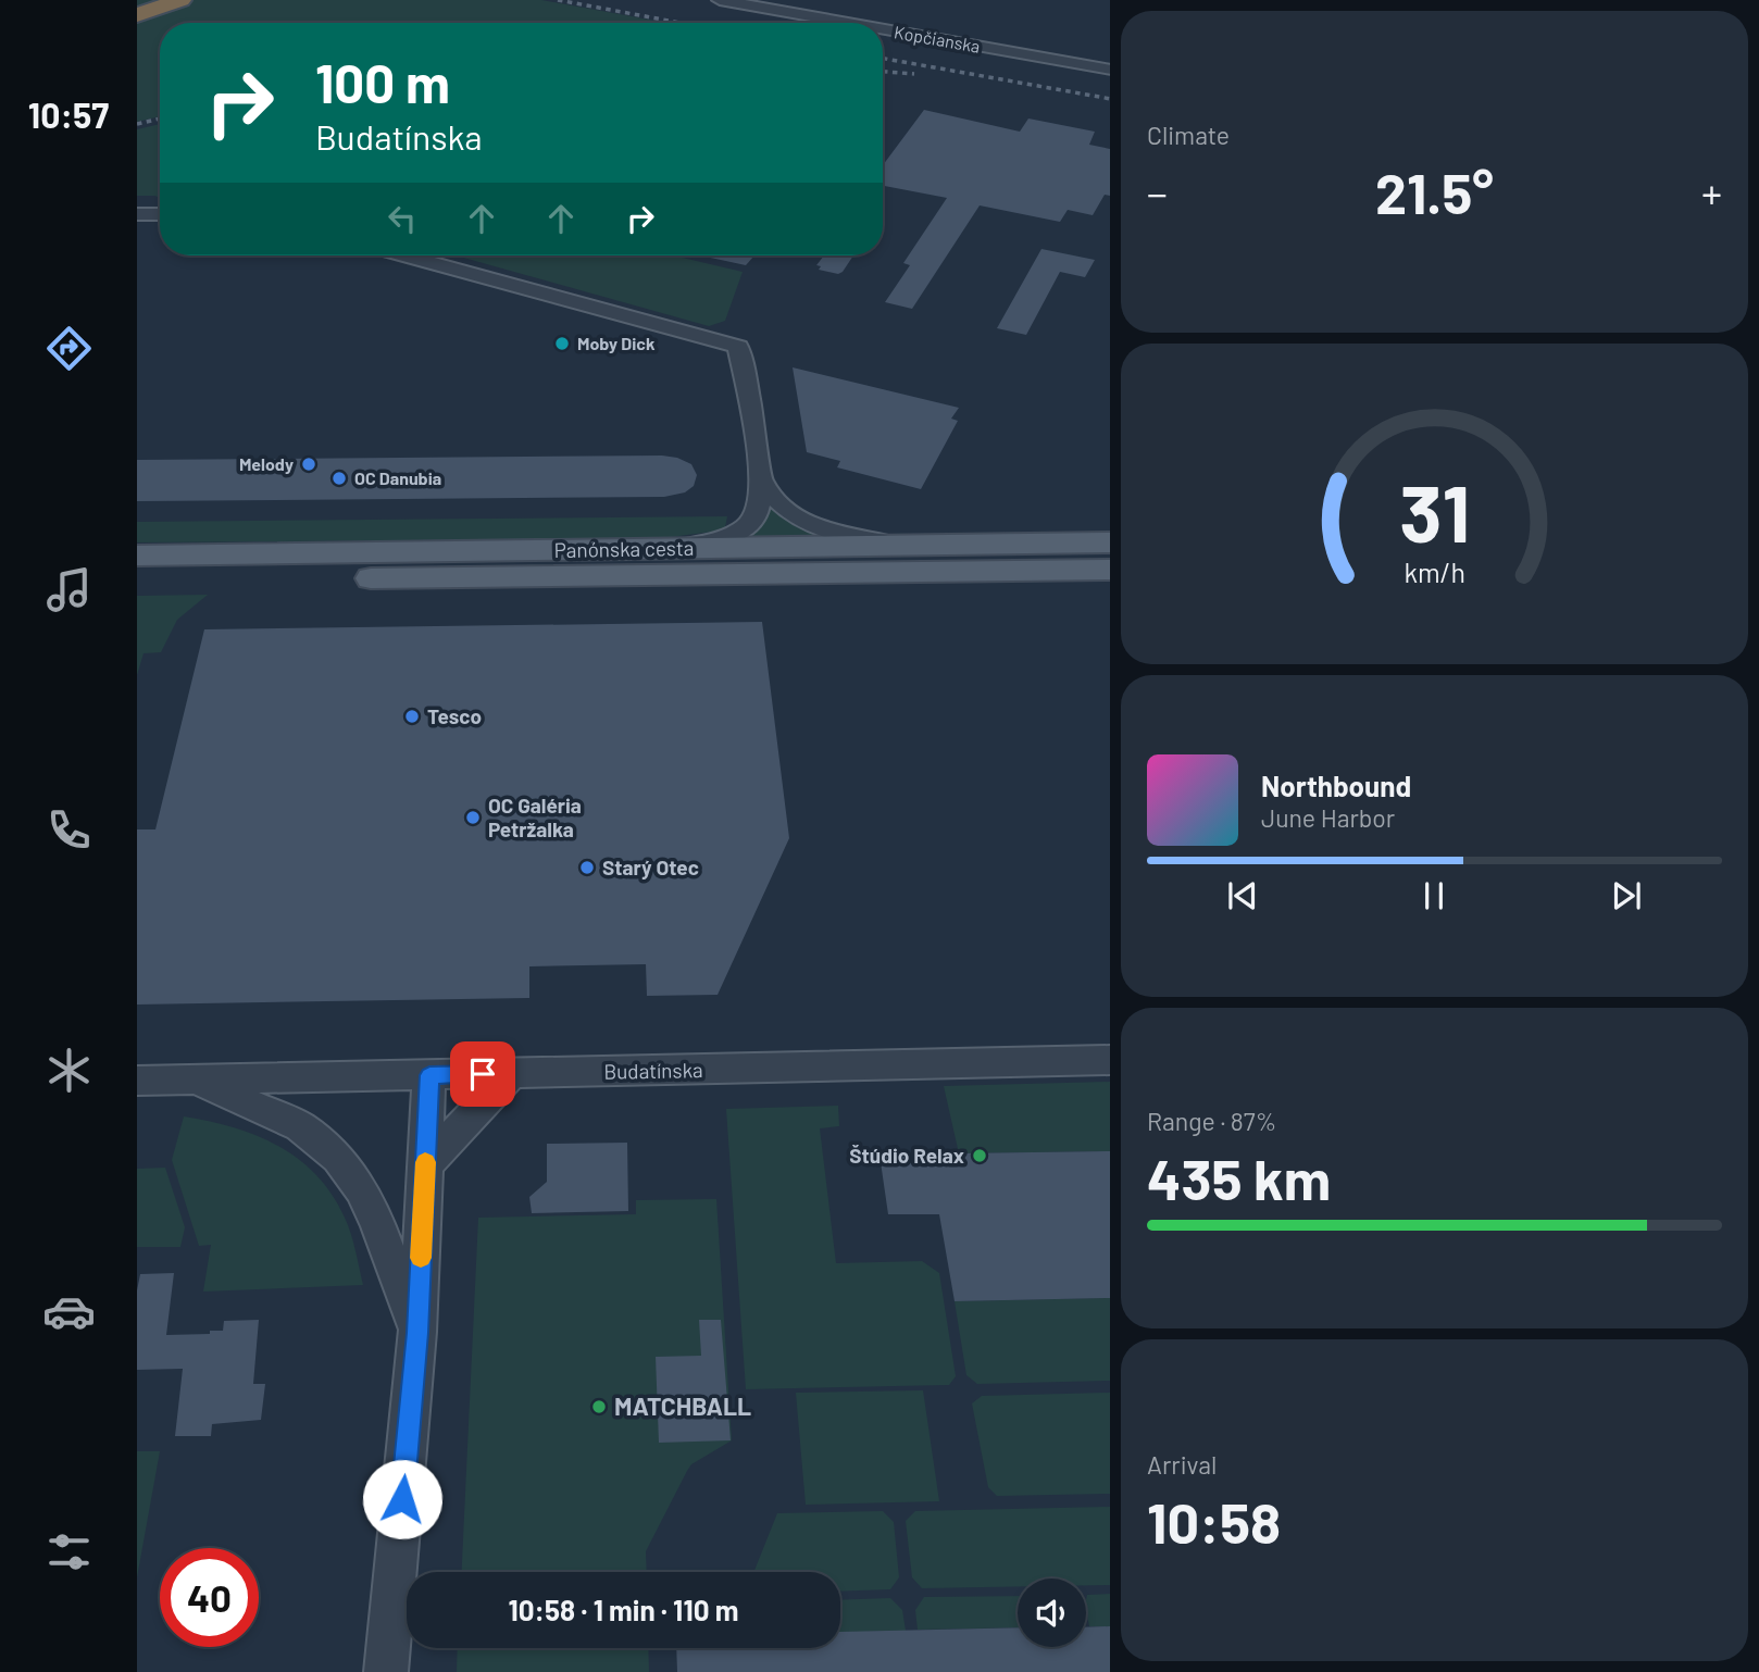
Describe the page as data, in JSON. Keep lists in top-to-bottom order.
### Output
{
  "streets": {
    "main road": ["Panónska cesta"],
    "street": ["Kopčianska", "Budatínska"]
  },
  "places": [
    "Moby Dick",
    "Melody",
    "OC Danubia",
    "Tesco",
    "OC Galéria Petržalka",
    "Starý Otec",
    "Štúdio Relax",
    "MATCHBALL"
  ],
  "page": {
    "tabs": "10:57",
    "tile": [
      "Climate",
      ["Range · 87%", "435 km"],
      ["Arrival", "10:58"]
    ],
    "turn": ["100 m", "Budatínska"],
    "heat": ["−", "21.5°", "+"],
    "song": ["Northbound", "June Harbor"],
    "limit": "40",
    "trip": "10:58 · 1 min · 110 m",
    "gauge": ["31", "km/h"]
  }
}
